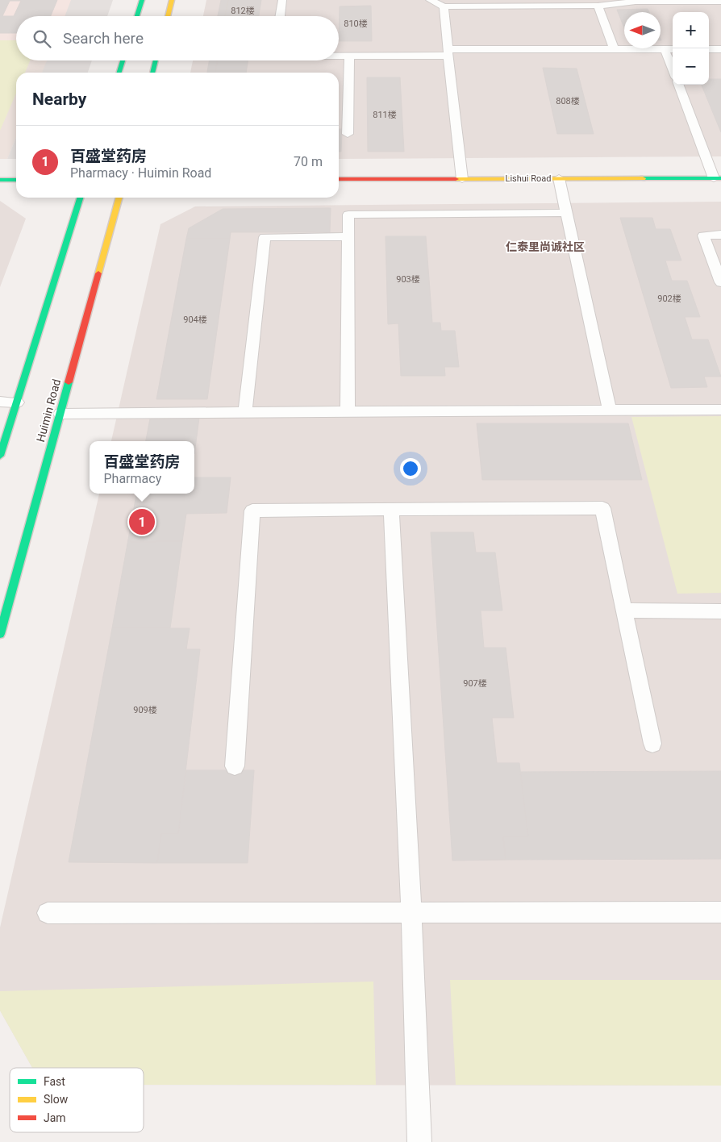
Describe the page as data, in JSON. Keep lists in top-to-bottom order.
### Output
{
  "streets": {
    "main road": ["Lishui Road", "Huimin Road"]
  },
  "districts": ["仁泰里尚诚社区"],
  "house_numbers": [
    "812楼",
    "810楼",
    "808楼",
    "811楼",
    "903楼",
    "902楼",
    "904楼",
    "907楼",
    "909楼"
  ],
  "legend": ["Fast", "Slow", "Jam"],
  "north": "left",
  "page": {
    "map_buttons": ["+", "−"],
    "search": "Search here",
    "heading": "Nearby",
    "list": [
      {
        "mark": "1",
        "name": "百盛堂药房",
        "note": "Pharmacy · Huimin Road",
        "value": "70 m"
      }
    ],
    "popup": ["百盛堂药房", "Pharmacy"],
    "pins": "1"
  }
}
